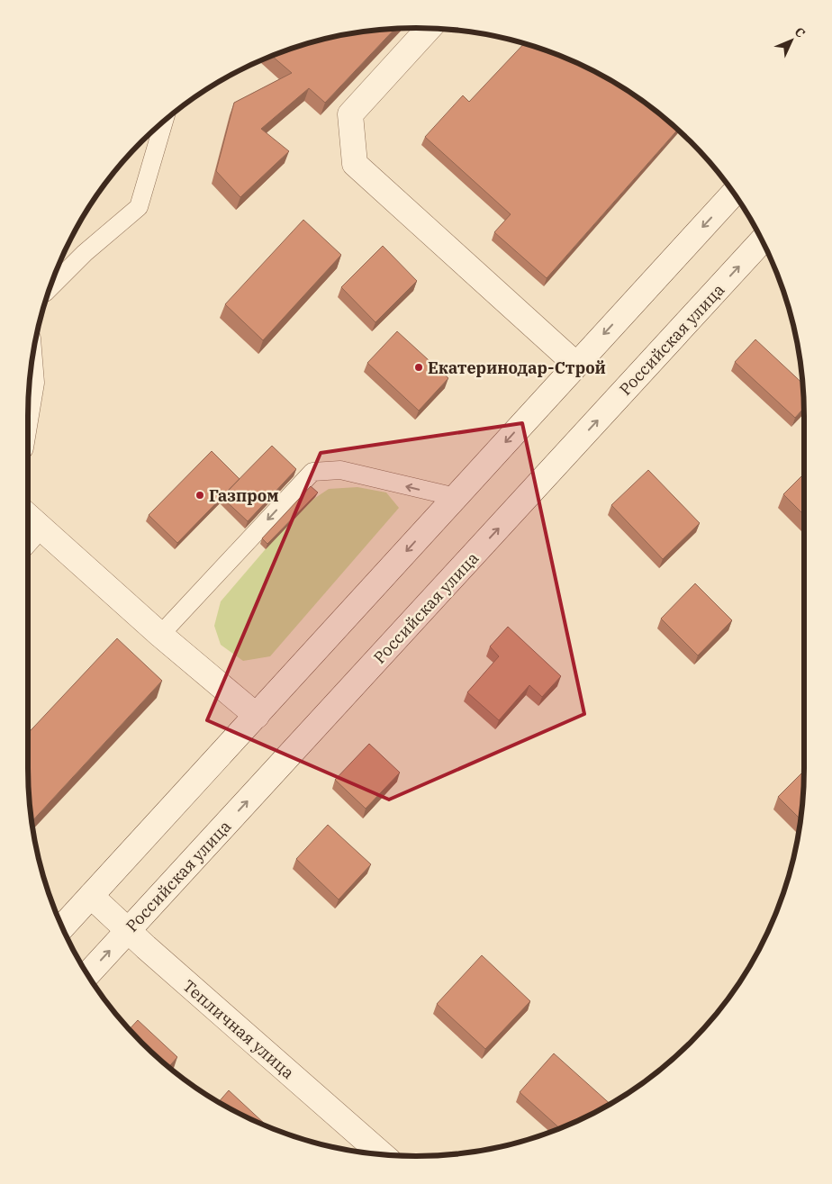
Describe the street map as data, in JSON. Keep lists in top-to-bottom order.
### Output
{
  "streets": {
    "main road": ["Российская улица", "Тепличная улица"]
  },
  "crossings": [
    ["Российская улица", "Тепличная улица"]
  ],
  "places": ["Екатеринодар-Строй", "Газпром"],
  "north": "top right"
}
